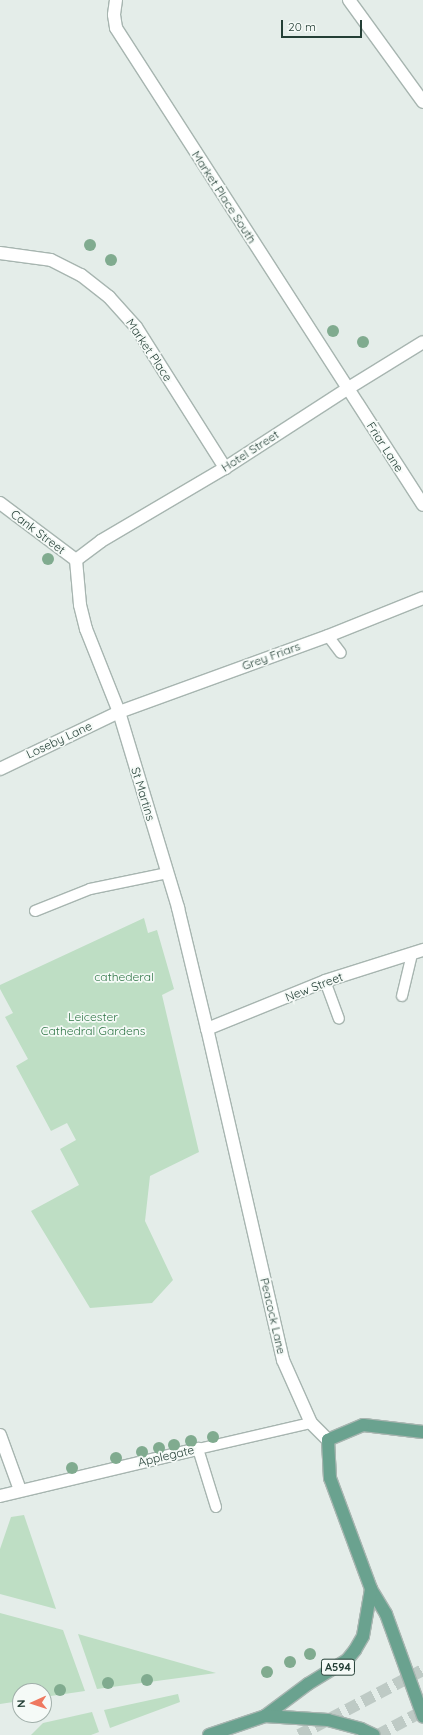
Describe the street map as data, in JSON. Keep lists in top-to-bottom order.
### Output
{
  "streets": {
    "main road": ["A594"],
    "street": [
      "Market Place South",
      "Market Place",
      "Friar Lane",
      "Hotel Street",
      "Cank Street",
      "Grey Friars",
      "Loseby Lane",
      "St Martins",
      "New Street",
      "Peacock Lane",
      "Applegate"
    ]
  },
  "crossings": [
    ["Market Place South", "Friar Lane"],
    ["Market Place South", "Hotel Street"],
    ["Market Place", "Hotel Street"],
    ["Friar Lane", "Hotel Street"],
    ["Hotel Street", "Cank Street"],
    ["Hotel Street", "St Martins"],
    ["Cank Street", "St Martins"],
    ["Grey Friars", "Loseby Lane"],
    ["Grey Friars", "St Martins"],
    ["Loseby Lane", "St Martins"],
    ["St Martins", "New Street"],
    ["St Martins", "Peacock Lane"],
    ["New Street", "Peacock Lane"],
    ["Peacock Lane", "Applegate"],
    ["Peacock Lane", "A594"]
  ],
  "parks": ["cathederal", "Leicester Cathedral Gardens"],
  "scale_bar": "20 m",
  "north": "left"
}
